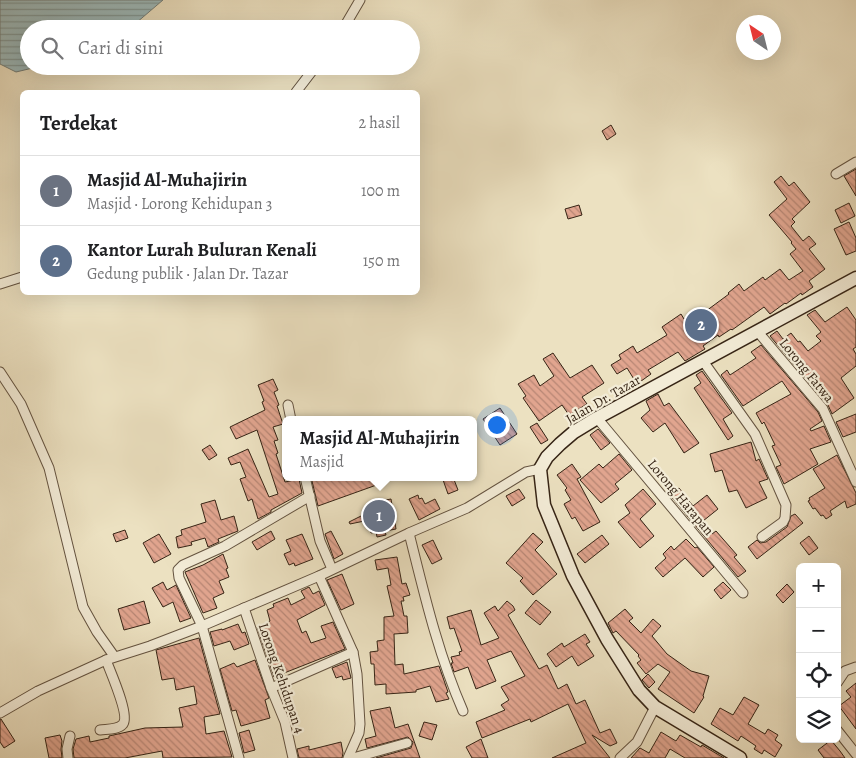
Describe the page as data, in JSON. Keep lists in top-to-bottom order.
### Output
{
  "streets": {
    "street": [
      "Lorong Fatwa",
      "Jalan Dr. Tazar",
      "Lorong Harapan",
      "Lorong Kehidupan 4"
    ]
  },
  "crossings": [
    ["Lorong Fatwa", "Jalan Dr. Tazar"],
    ["Jalan Dr. Tazar", "Lorong Harapan"]
  ],
  "north": "top left",
  "page": {
    "search": "Cari di sini",
    "heading": ["Terdekat", "2 hasil"],
    "list": [
      {
        "mark": "1",
        "name": "Masjid Al-Muhajirin",
        "note": "Masjid · Lorong Kehidupan 3",
        "value": "100 m"
      },
      {
        "mark": "2",
        "name": "Kantor Lurah Buluran Kenali",
        "note": "Gedung publik · Jalan Dr. Tazar",
        "value": "150 m"
      }
    ],
    "pins": ["2", "1"],
    "popup": ["Masjid Al-Muhajirin", "Masjid"],
    "map_buttons": ["+", "−"]
  }
}
